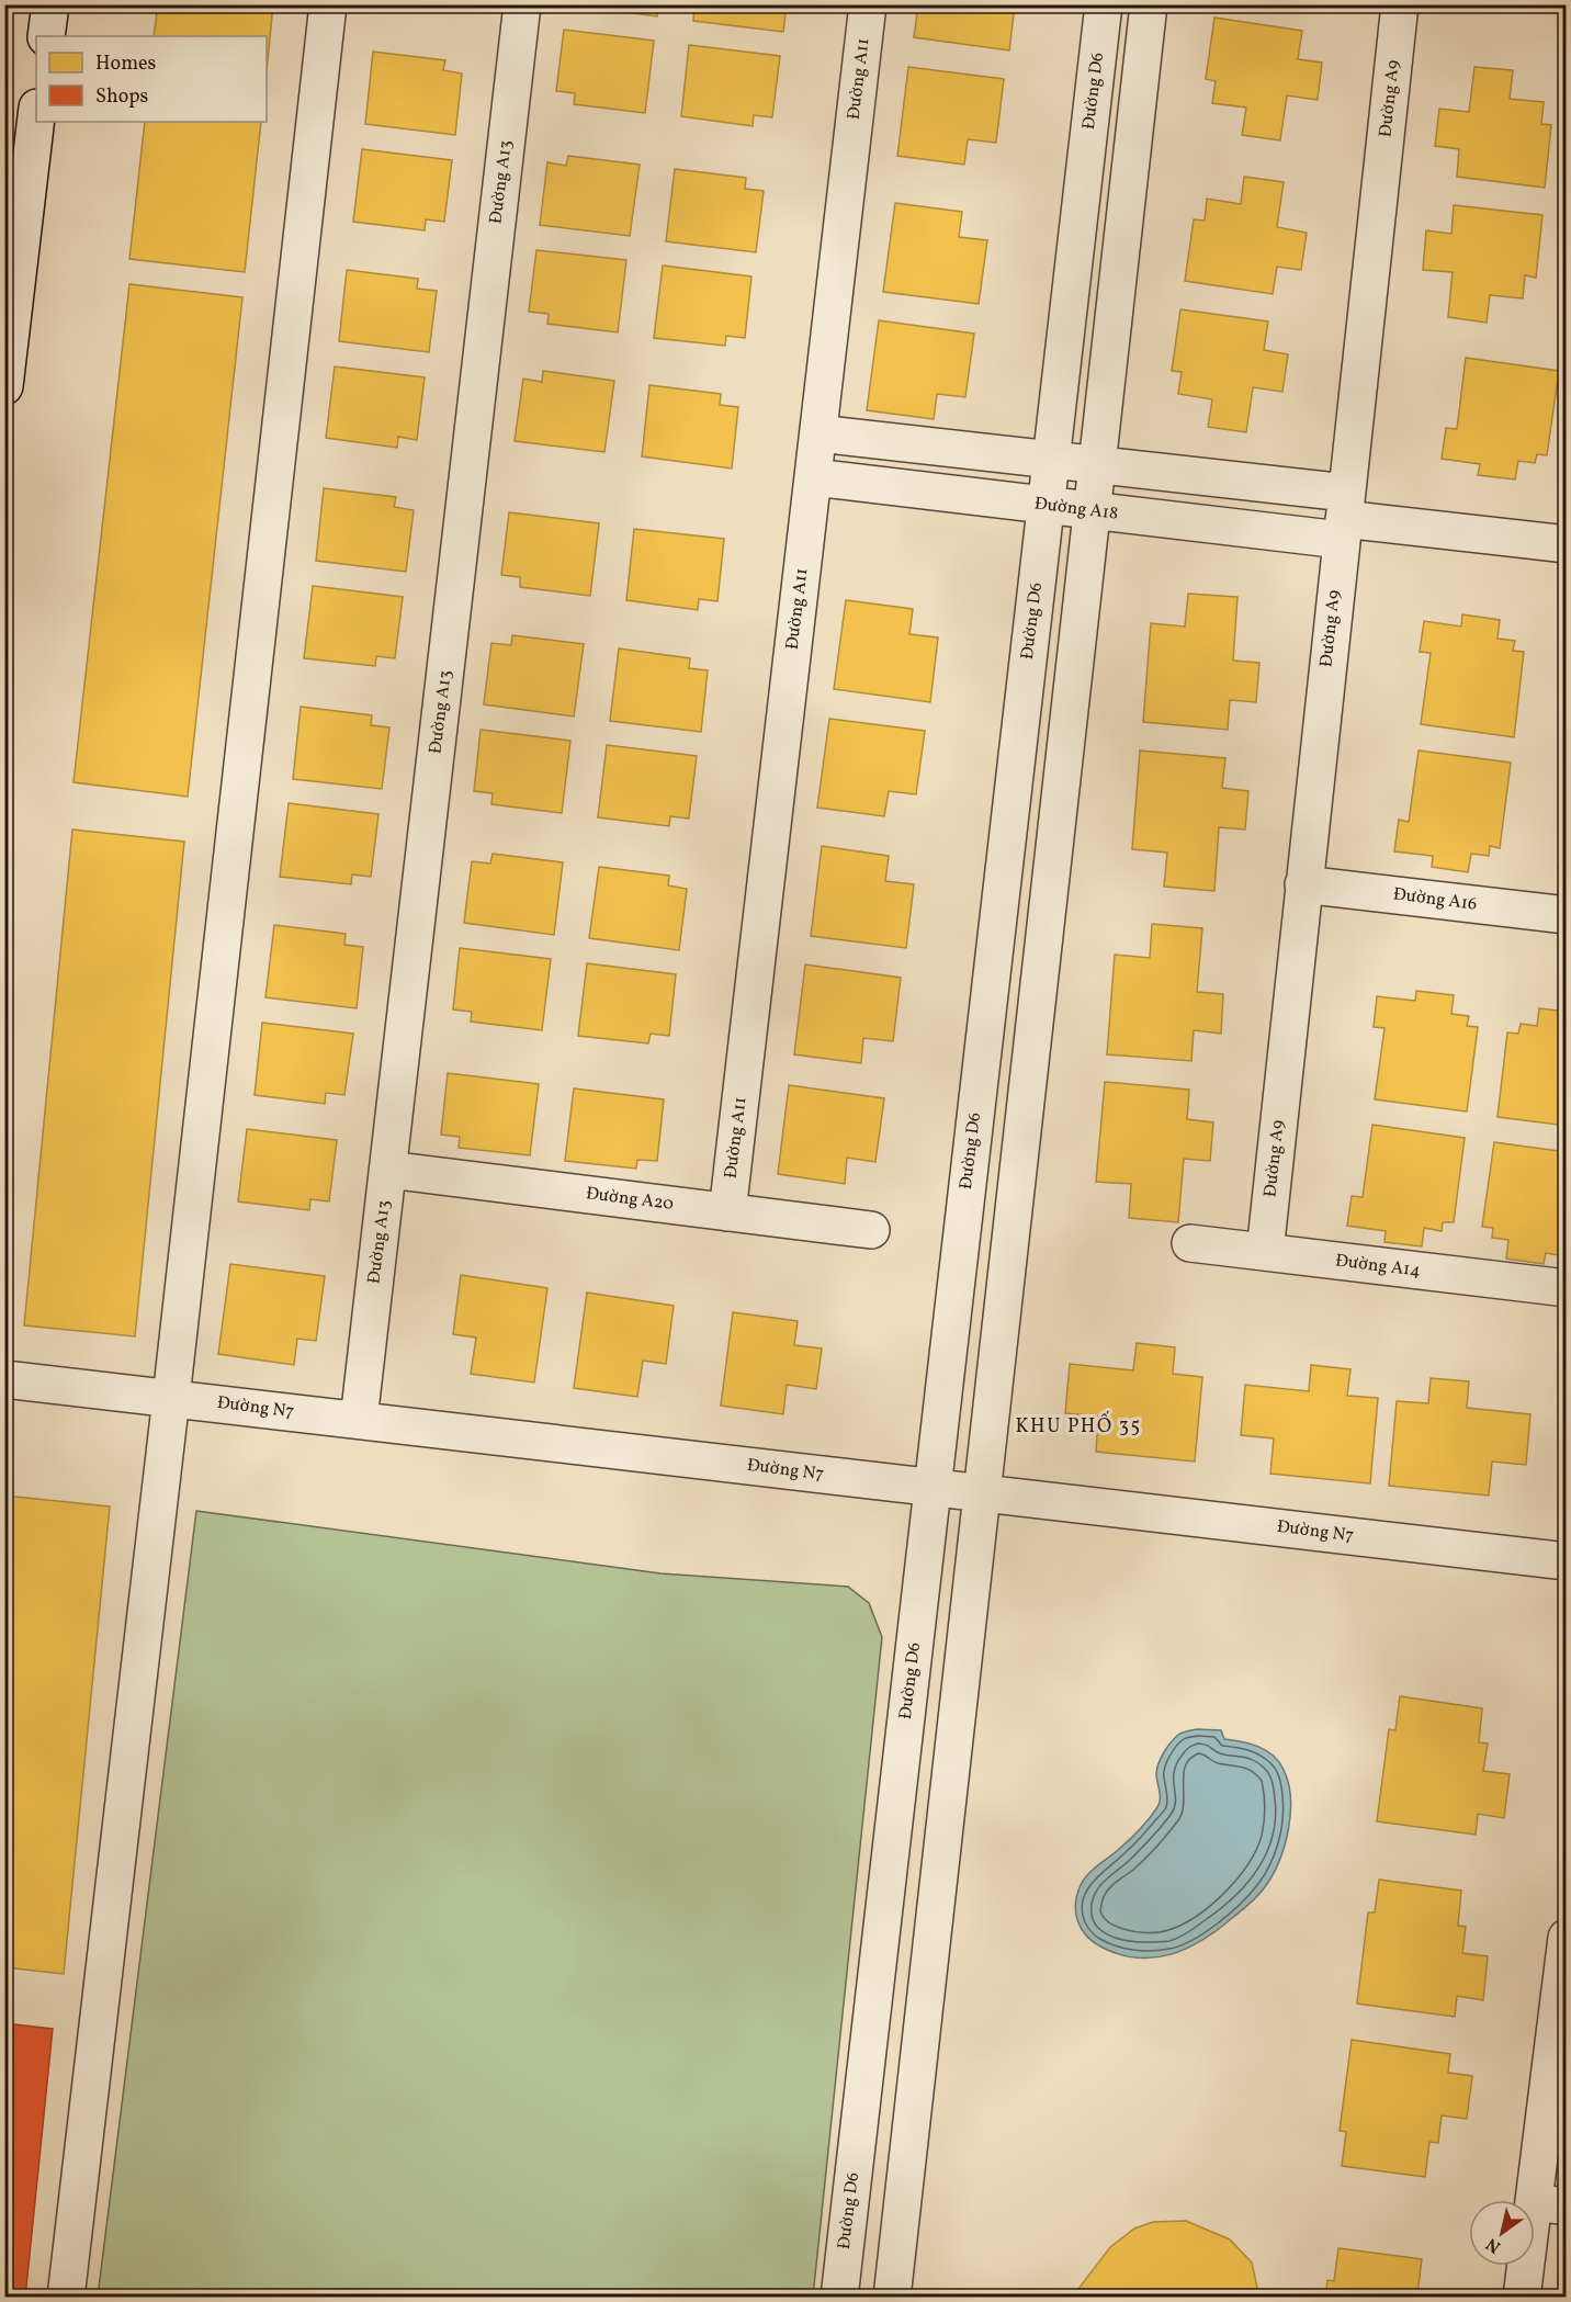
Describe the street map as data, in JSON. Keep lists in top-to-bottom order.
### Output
{
  "streets": {
    "street": [
      "Đường A11",
      "Đường D6",
      "Đường A9",
      "Đường A13",
      "Đường A18",
      "Đường A16",
      "Đường A20",
      "Đường A14",
      "Đường N7"
    ]
  },
  "crossings": [
    ["Đường A11", "Đường A18"],
    ["Đường A11", "Đường A20"],
    ["Đường D6", "Đường A18"],
    ["Đường D6", "Đường N7"],
    ["Đường A9", "Đường A18"],
    ["Đường A9", "Đường A16"],
    ["Đường A9", "Đường A14"],
    ["Đường A13", "Đường A20"],
    ["Đường A13", "Đường N7"]
  ],
  "districts": ["KHU PHỐ 35"],
  "legend": ["Homes", "Shops"],
  "north": "bottom left"
}
